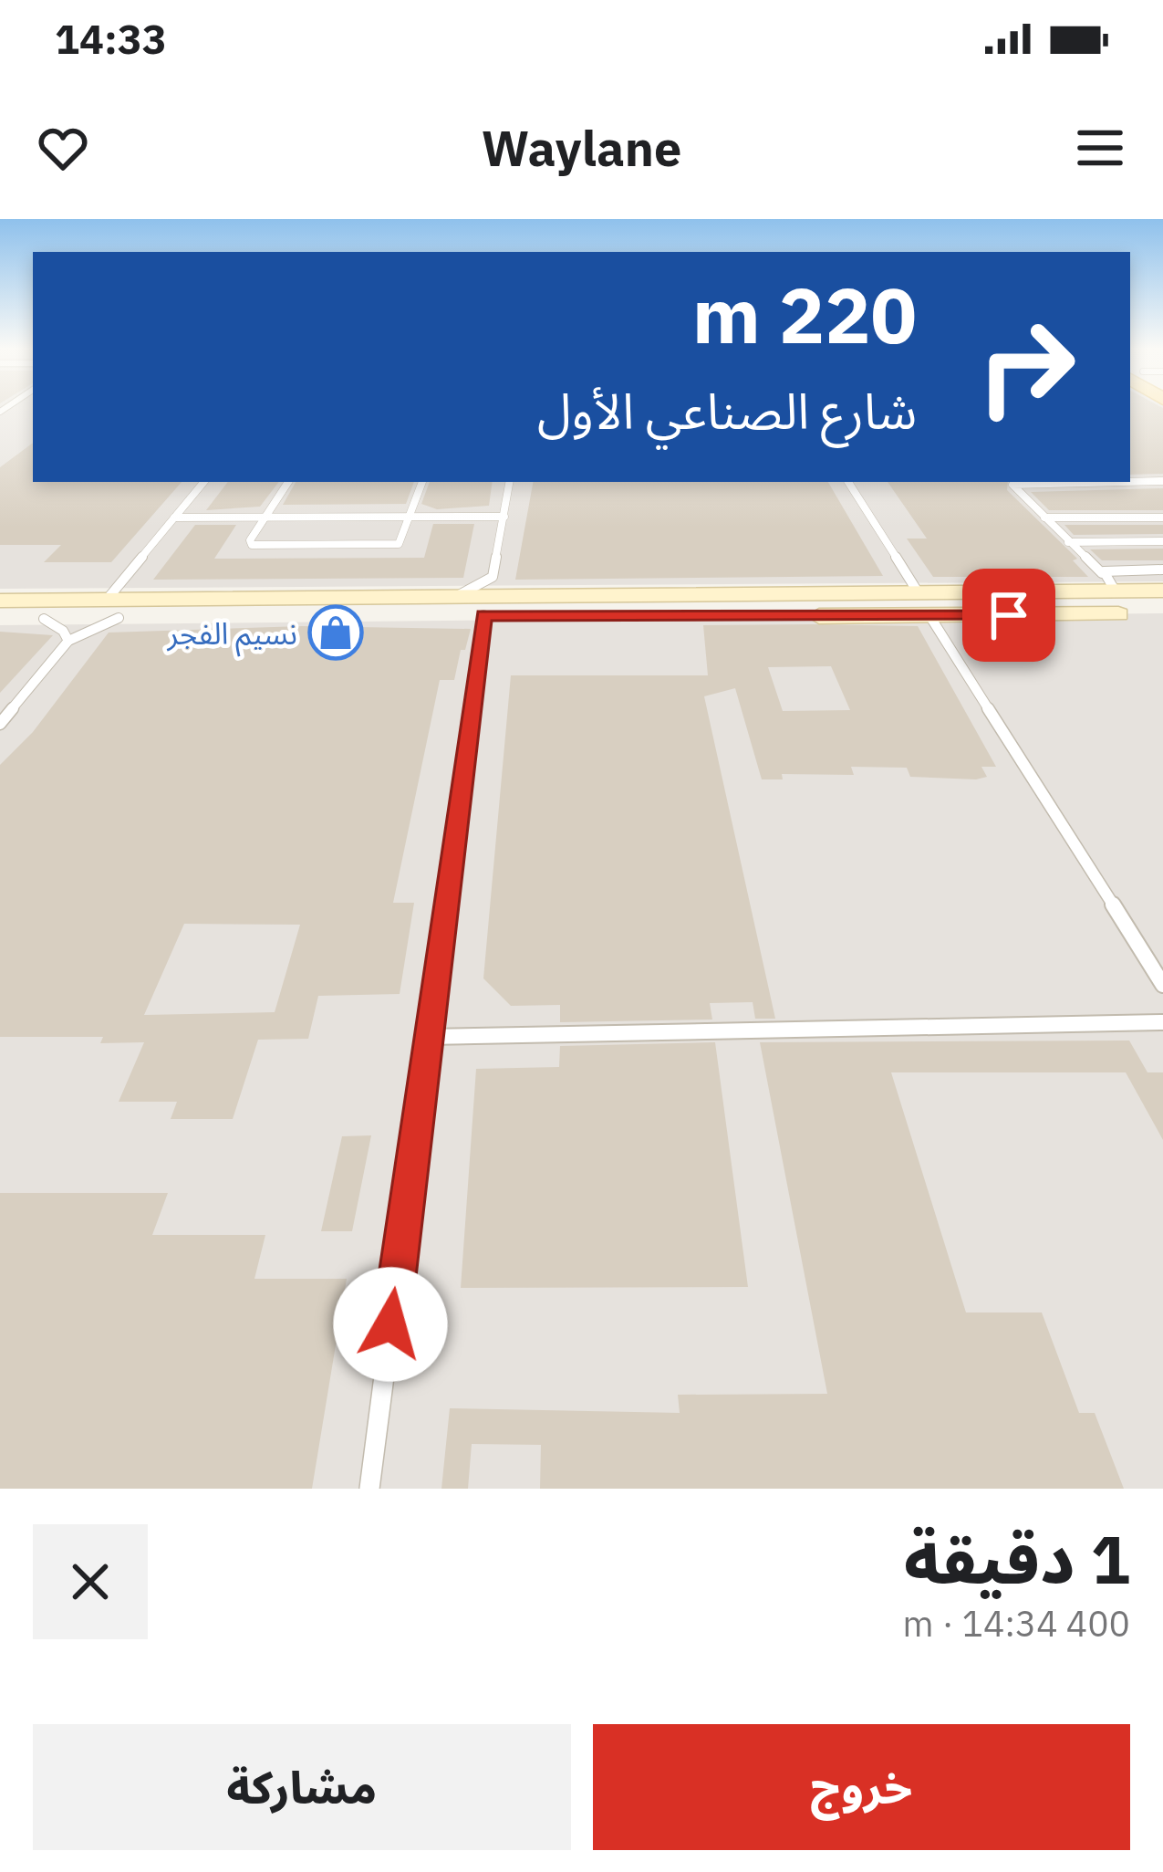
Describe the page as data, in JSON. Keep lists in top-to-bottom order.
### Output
{
  "places": {
    "shop": ["نسيم الفجر"]
  },
  "page": {
    "status": "14:33",
    "header": "Waylane",
    "turn": ["220 m", "شارع الصناعي الأول"],
    "heading": ["1 دقيقة", "400 m · 14:34"],
    "buttons": ["خروج", "مشاركة"]
  }
}
